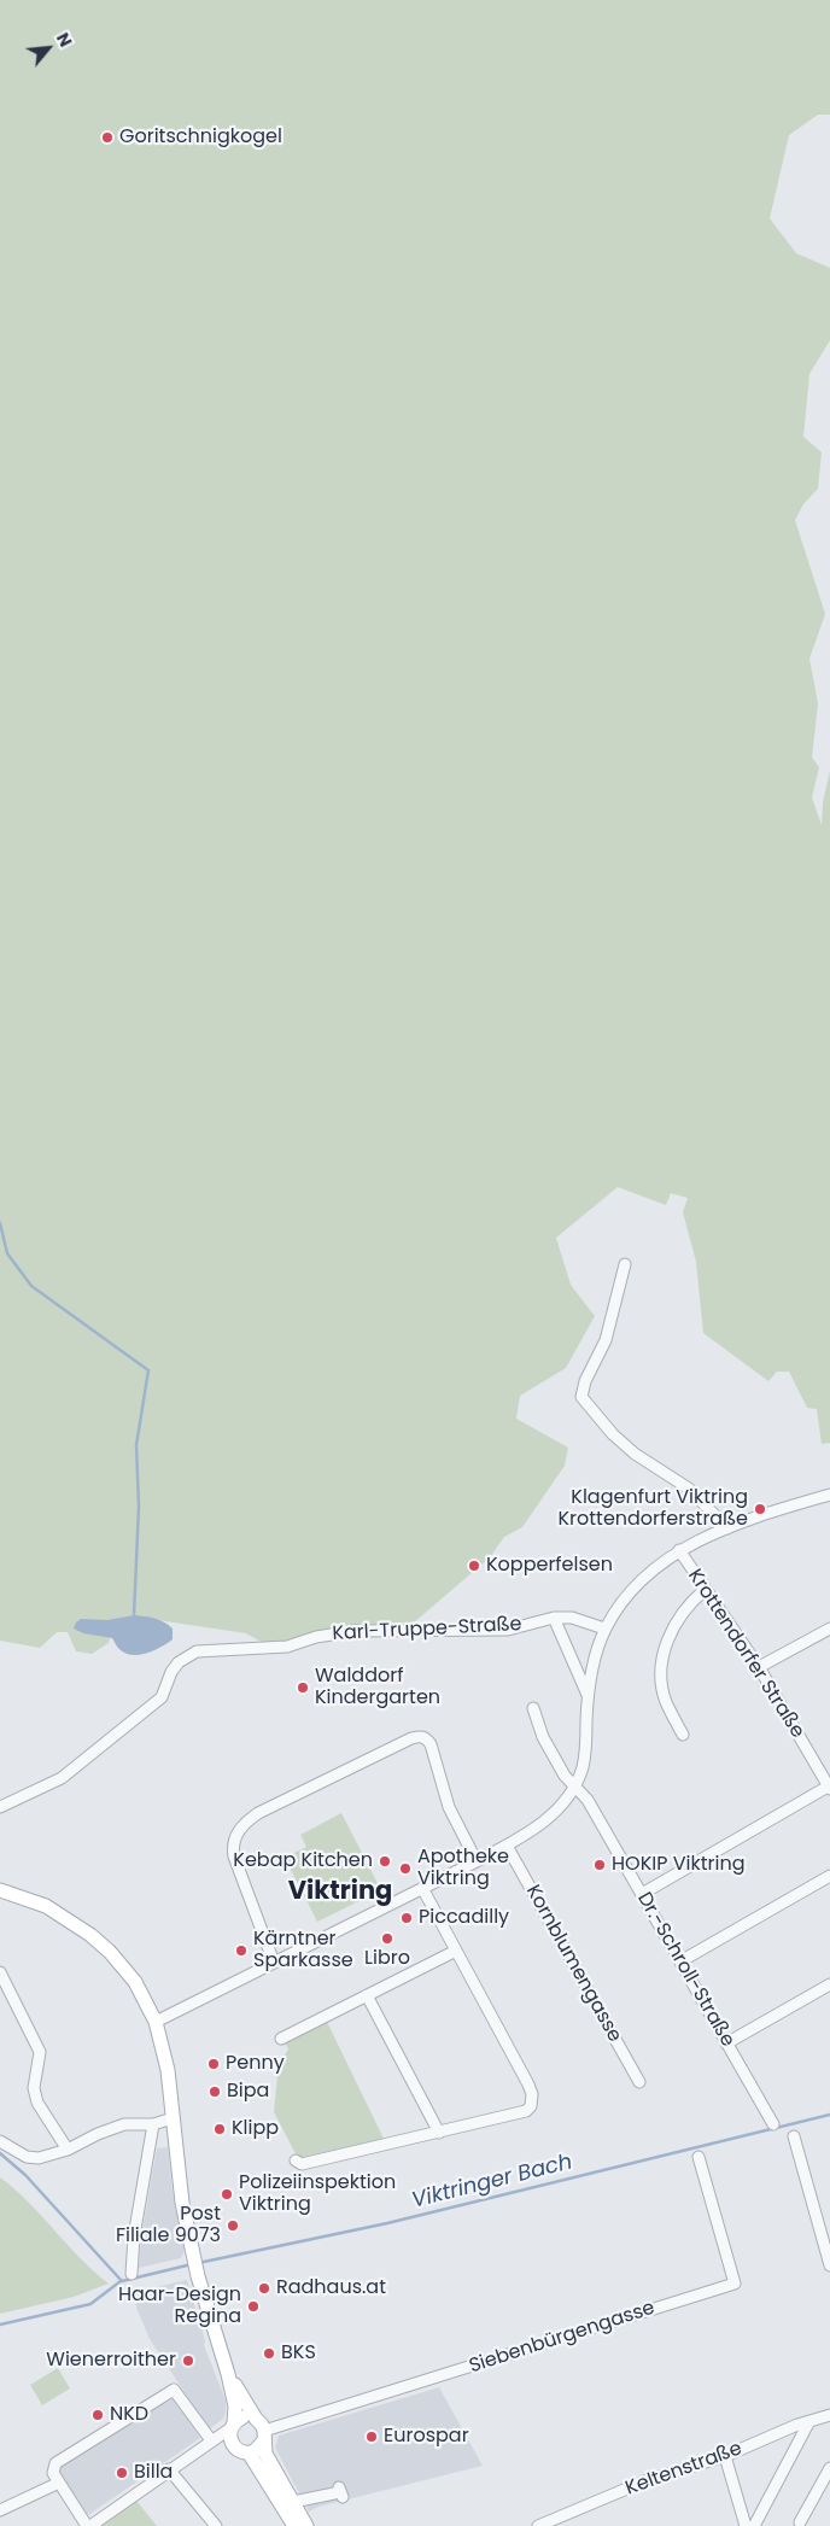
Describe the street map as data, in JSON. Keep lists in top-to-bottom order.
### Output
{
  "streets": {
    "street": [
      "Karl-Truppe-Straße",
      "Krottendorfer Straße",
      "Kornblumengasse",
      "Dr.-Schroll-Straße",
      "Siebenbürgengasse",
      "Keltenstraße"
    ]
  },
  "districts": ["Viktring"],
  "water": ["Viktringer Bach"],
  "places": [
    "Goritschnigkogel",
    "Klagenfurt Viktring Krottendorferstraße",
    "Kopperfelsen",
    "Walddorf Kindergarten",
    "Kebap Kitchen",
    "HOKIP Viktring",
    "Apotheke Viktring",
    "Piccadilly",
    "Libro",
    "Kärntner Sparkasse",
    "Penny",
    "Bipa",
    "Klipp",
    "Polizeiinspektion Viktring",
    "Post Filiale 9073",
    "Radhaus.at",
    "Haar-Design Regina",
    "BKS",
    "Wienerroither",
    "NKD",
    "Eurospar",
    "Billa"
  ],
  "north": "top right"
}
